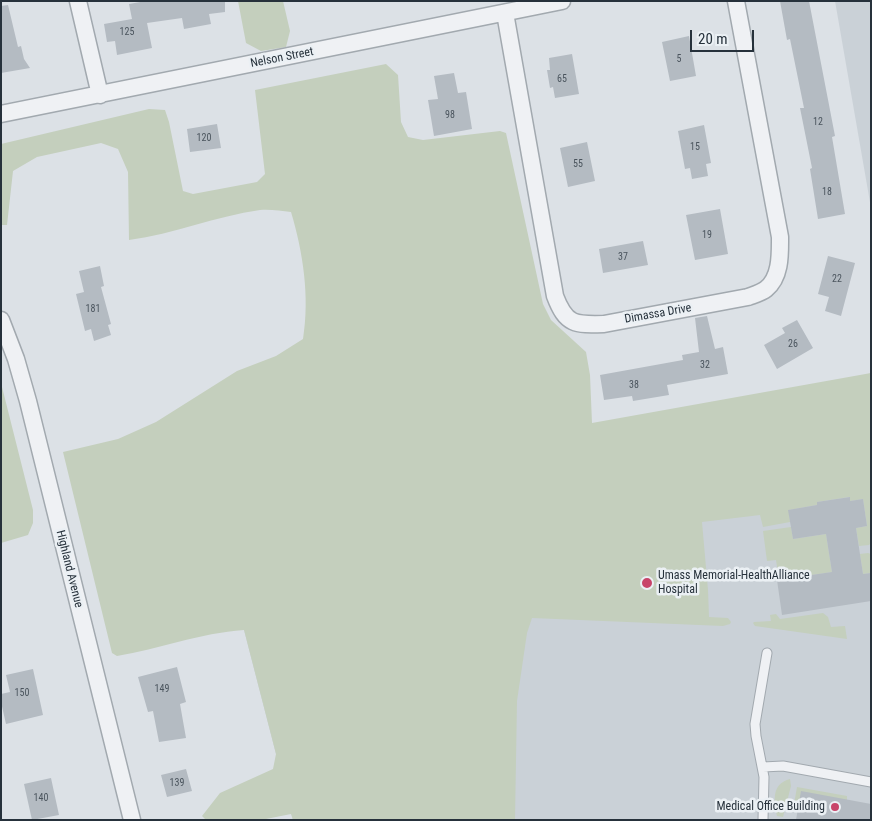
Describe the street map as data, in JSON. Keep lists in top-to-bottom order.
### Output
{
  "streets": {
    "street": ["Nelson Street", "Dimassa Drive", "Highland Avenue"]
  },
  "crossings": [
    ["Nelson Street", "Dimassa Drive"]
  ],
  "places": ["Umass Memorial-HealthAlliance Hospital", "Medical Office Building"],
  "house_numbers": [
    "125",
    "5",
    "65",
    "98",
    "12",
    "120",
    "15",
    "55",
    "18",
    "19",
    "37",
    "22",
    "181",
    "26",
    "32",
    "38",
    "149",
    "150",
    "139",
    "140"
  ],
  "scale_bar": "20 m"
}
